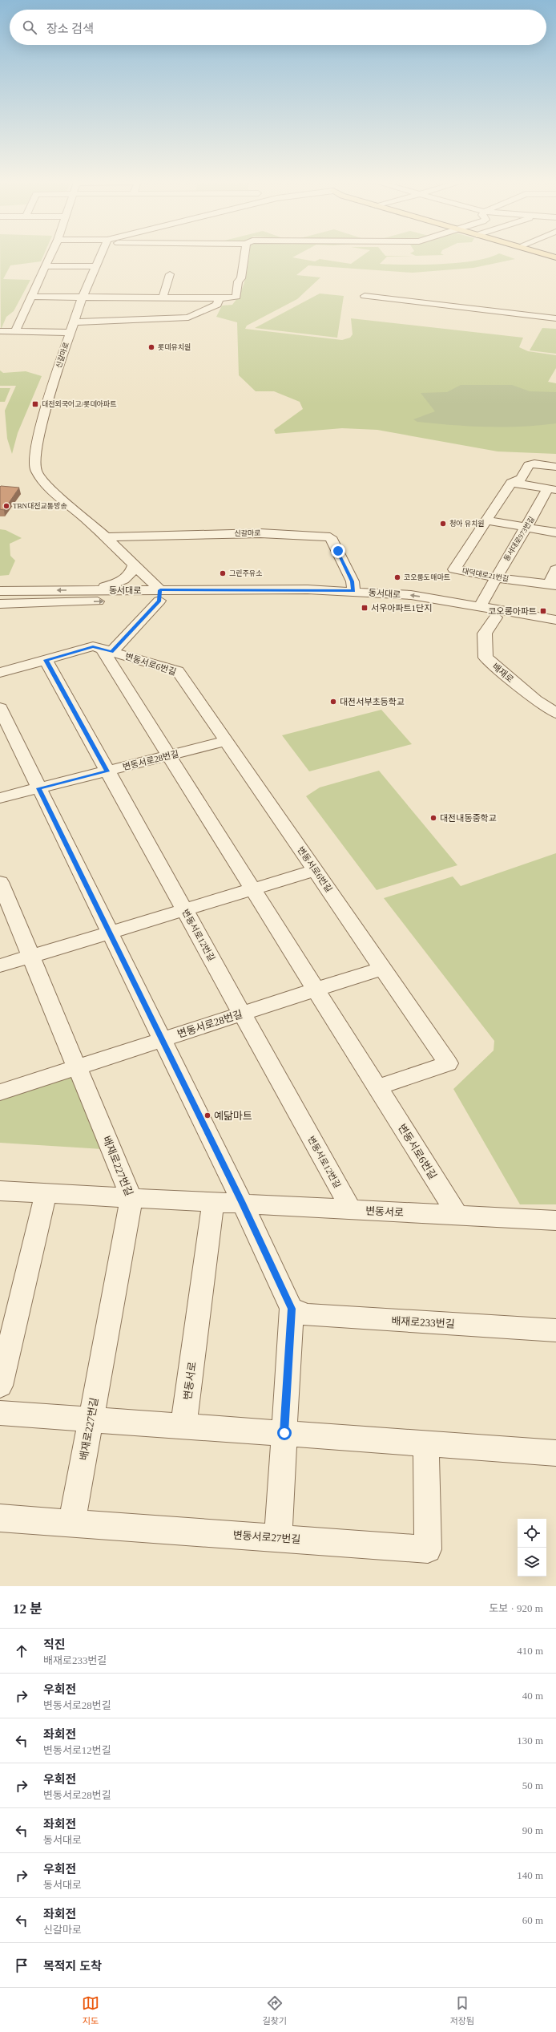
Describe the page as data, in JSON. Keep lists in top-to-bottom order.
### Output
{
  "streets": {
    "street": [
      "신갈마로",
      "동서대로973번길",
      "대덕대로21번길",
      "동서대로",
      "변동서로6번길",
      "배재로",
      "변동서로28번길",
      "변동서로12번길",
      "배재로227번길",
      "변동서로",
      "배재로233번길",
      "변동서로27번길"
    ]
  },
  "crossings": [
    ["신갈마로", "동서대로"],
    ["동서대로973번길", "대덕대로21번길"],
    ["동서대로973번길", "동서대로"],
    ["동서대로", "배재로"],
    ["변동서로6번길", "변동서로28번길"],
    ["변동서로6번길", "변동서로"],
    ["변동서로28번길", "변동서로12번길"],
    ["변동서로28번길", "배재로227번길"],
    ["변동서로12번길", "변동서로"],
    ["배재로227번길", "변동서로"],
    ["배재로227번길", "변동서로27번길"]
  ],
  "places": {
    "other": [
      "롯데유치원",
      "TBN대전교통방송",
      "청아 유치원",
      "그린주유소",
      "코오롱도매마트",
      "대전서부초등학교",
      "대전내동중학교",
      "예닮마트"
    ],
    "transit": ["대전외국어고/롯데아파트", "서우아파트1단지", "코오롱아파트"]
  },
  "page": {
    "search": "장소 검색",
    "heading": ["12 분", "도보 · 920 m"],
    "list": [
      ["직진", "배재로233번길", "410 m"],
      ["우회전", "변동서로28번길", "40 m"],
      ["좌회전", "변동서로12번길", "130 m"],
      ["우회전", "변동서로28번길", "50 m"],
      ["좌회전", "동서대로", "90 m"],
      ["우회전", "동서대로", "140 m"],
      ["좌회전", "신갈마로", "60 m"],
      "목적지 도착"
    ],
    "nav": ["지도", "길찾기", "저장됨"]
  }
}
